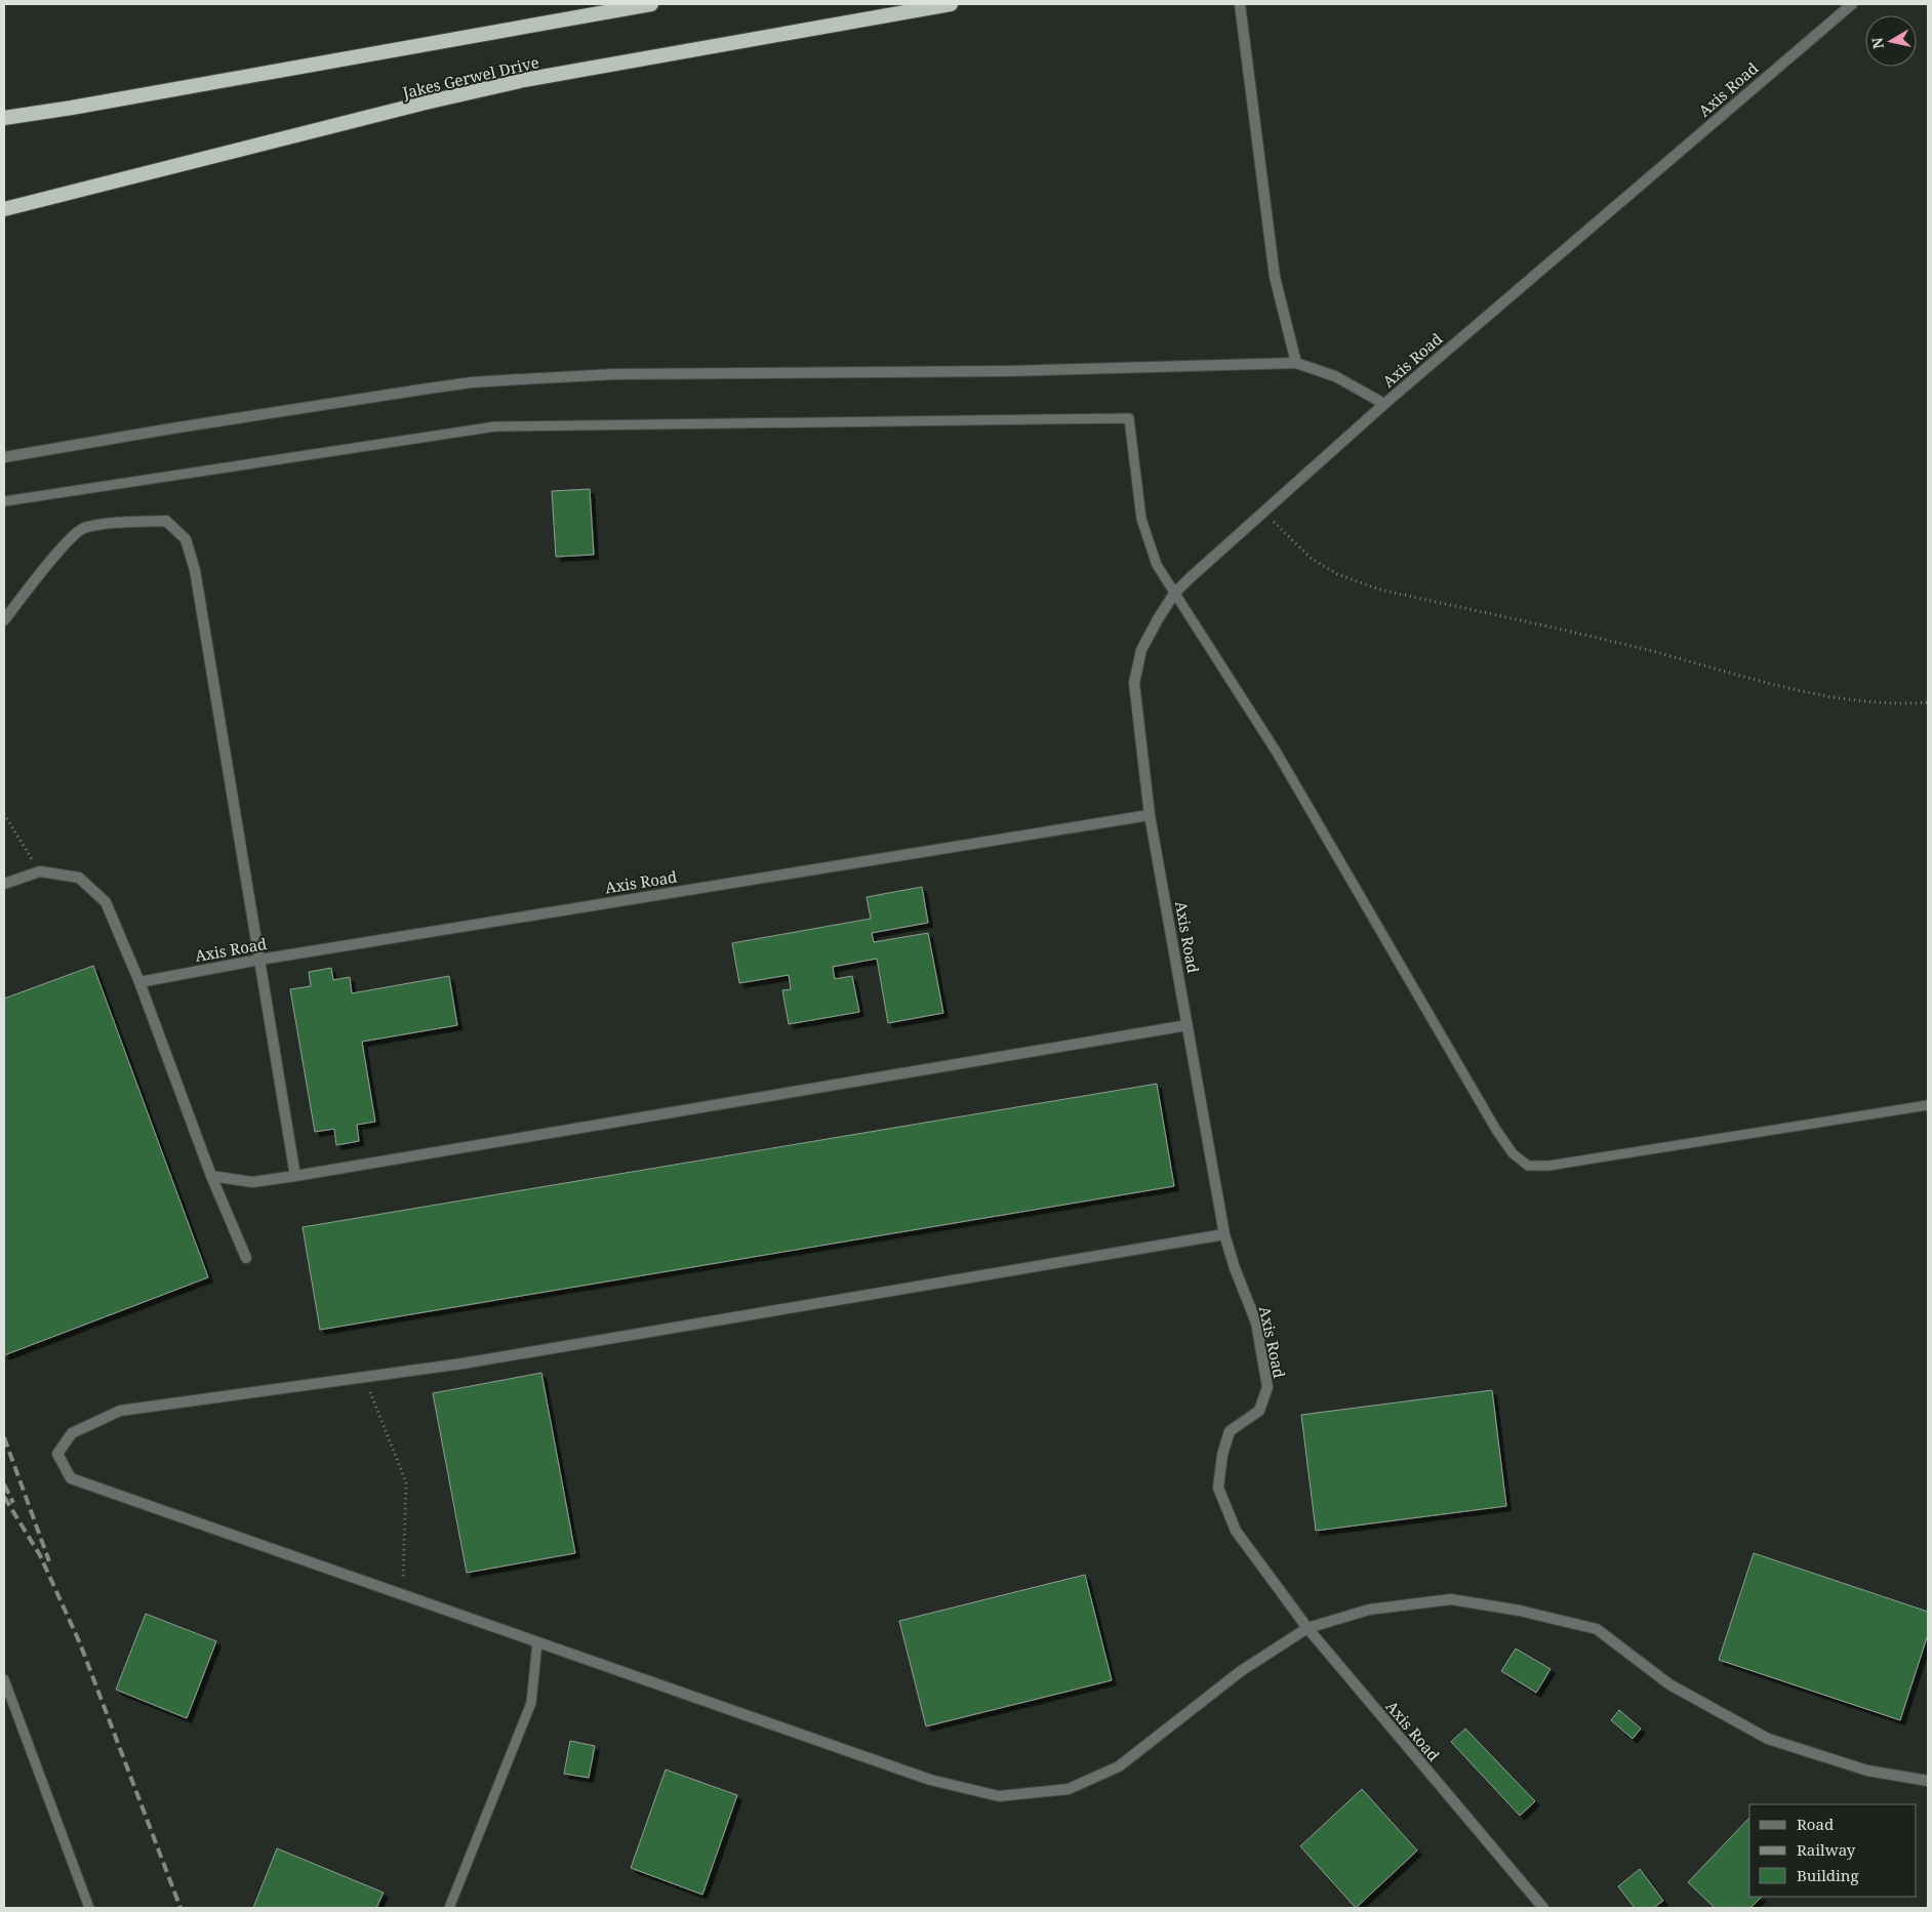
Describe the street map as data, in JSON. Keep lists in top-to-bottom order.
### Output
{
  "streets": {
    "highway": ["Jakes Gerwel Drive"],
    "street": ["Axis Road"]
  },
  "legend": ["Road", "Railway", "Building"],
  "north": "left"
}
